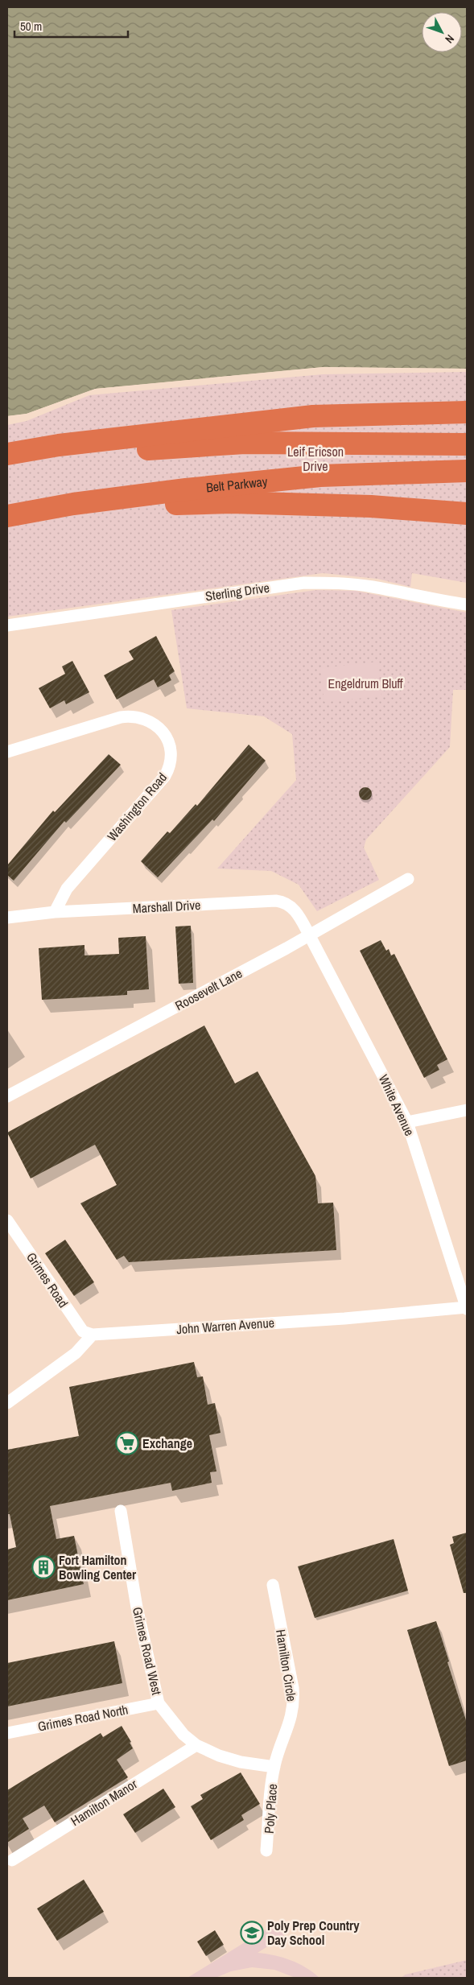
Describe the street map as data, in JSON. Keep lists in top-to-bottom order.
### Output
{
  "streets": {
    "highway": ["Belt Parkway"],
    "street": [
      "Sterling Drive",
      "Washington Road",
      "Marshall Drive",
      "Roosevelt Lane",
      "White Avenue",
      "Grimes Road",
      "John Warren Avenue",
      "Grimes Road West",
      "Hamilton Circle",
      "Grimes Road North",
      "Hamilton Manor",
      "Poly Place"
    ]
  },
  "crossings": [
    ["Washington Road", "Marshall Drive"],
    ["Marshall Drive", "Roosevelt Lane"],
    ["Marshall Drive", "White Avenue"],
    ["Roosevelt Lane", "White Avenue"],
    ["White Avenue", "John Warren Avenue"],
    ["Grimes Road", "John Warren Avenue"],
    ["Grimes Road West", "Hamilton Circle"],
    ["Grimes Road West", "Grimes Road North"],
    ["Grimes Road West", "Hamilton Manor"],
    ["Grimes Road West", "Poly Place"],
    ["Hamilton Circle", "Poly Place"]
  ],
  "parks": ["Leif Ericson Drive", "Engeldrum Bluff"],
  "places": {
    "supermarket": ["Exchange"],
    "building": ["Fort Hamilton Bowling Center"],
    "school or university": ["Poly Prep Country Day School"]
  },
  "scale_bar": "50 m",
  "north": "bottom right"
}
